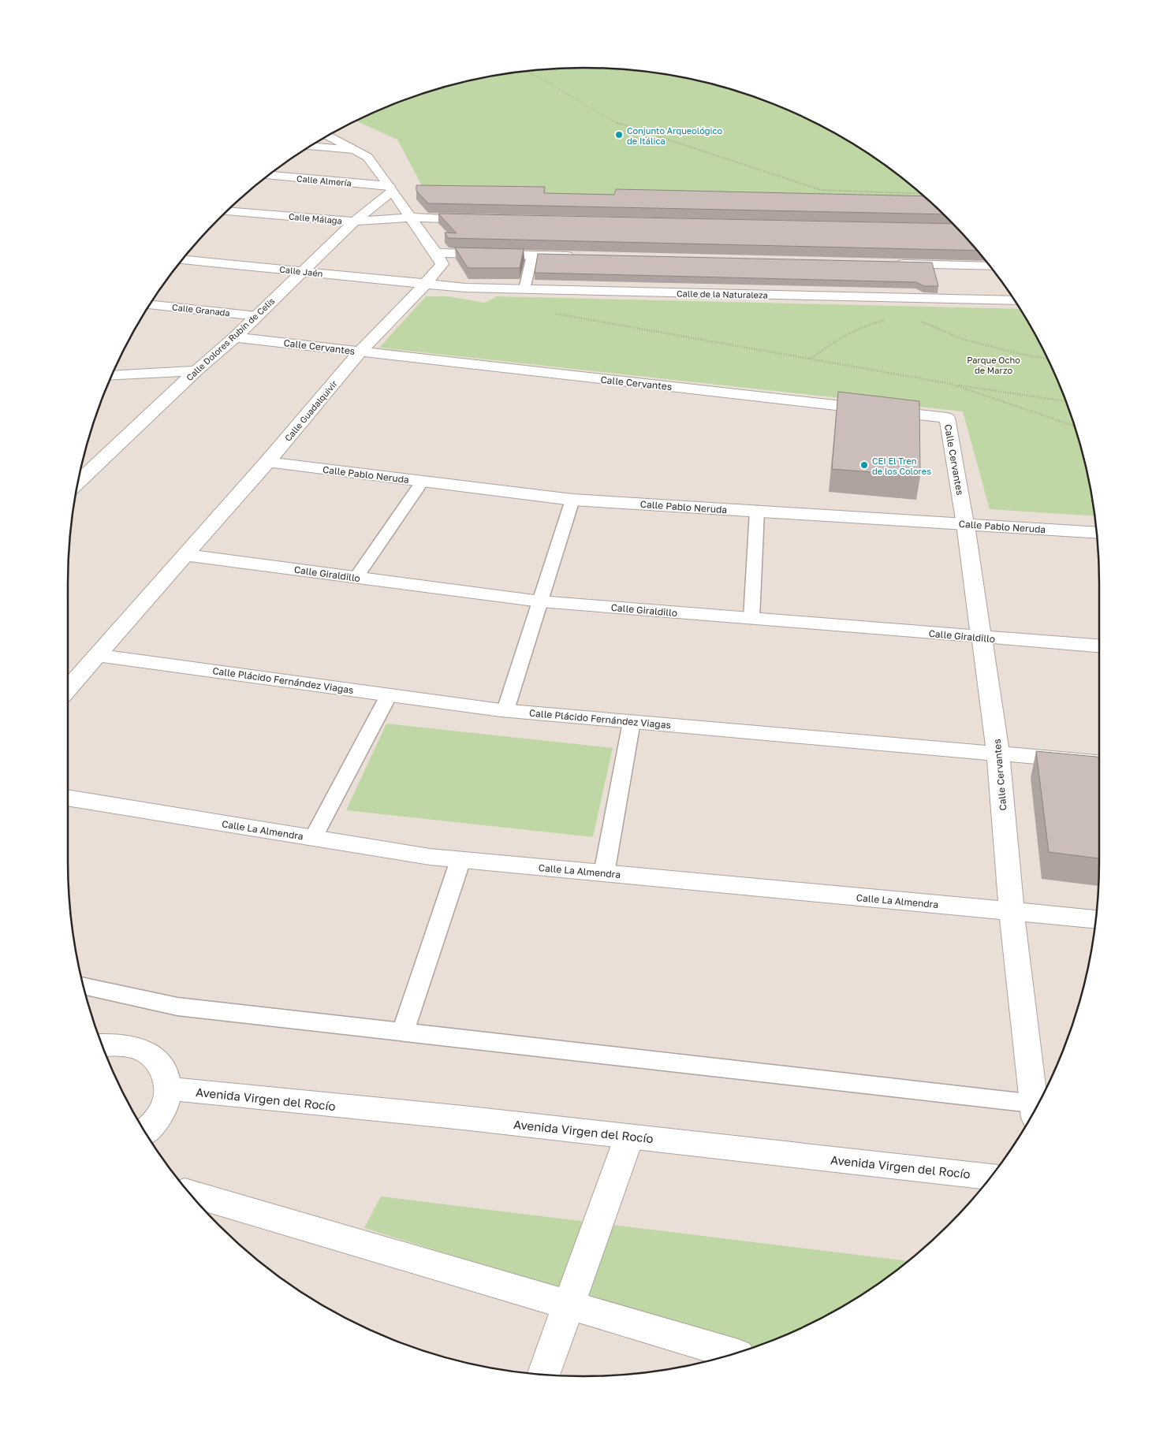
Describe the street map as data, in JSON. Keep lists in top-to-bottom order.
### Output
{
  "streets": {
    "street": [
      "Calle Almería",
      "Calle Málaga",
      "Calle Jaén",
      "Calle de la Naturaleza",
      "Calle Granada",
      "Calle Dolores Rubín de Celis",
      "Calle Cervantes",
      "Calle Guadalquivir",
      "Calle Pablo Neruda",
      "Calle Giraldillo",
      "Calle Plácido Fernández Viagas",
      "Calle La Almendra",
      "Avenida Virgen del Rocío"
    ]
  },
  "crossings": [
    ["Calle Almería", "Calle Dolores Rubín de Celis"],
    ["Calle Almería", "Calle Guadalquivir"],
    ["Calle Málaga", "Calle Dolores Rubín de Celis"],
    ["Calle Málaga", "Calle Guadalquivir"],
    ["Calle Jaén", "Calle de la Naturaleza"],
    ["Calle Jaén", "Calle Dolores Rubín de Celis"],
    ["Calle Jaén", "Calle Guadalquivir"],
    ["Calle de la Naturaleza", "Calle Guadalquivir"],
    ["Calle Granada", "Calle Dolores Rubín de Celis"],
    ["Calle Dolores Rubín de Celis", "Calle Cervantes"],
    ["Calle Dolores Rubín de Celis", "Calle Guadalquivir"],
    ["Calle Cervantes", "Calle Guadalquivir"],
    ["Calle Cervantes", "Calle Pablo Neruda"],
    ["Calle Cervantes", "Calle Giraldillo"],
    ["Calle Cervantes", "Calle Plácido Fernández Viagas"],
    ["Calle Cervantes", "Calle La Almendra"],
    ["Calle Guadalquivir", "Calle Pablo Neruda"],
    ["Calle Guadalquivir", "Calle Giraldillo"],
    ["Calle Guadalquivir", "Calle Plácido Fernández Viagas"]
  ],
  "parks": ["Parque Ocho de Marzo"],
  "places": ["Conjunto Arqueológico de Itálica", "CEI El Tren de los Colores"]
}
